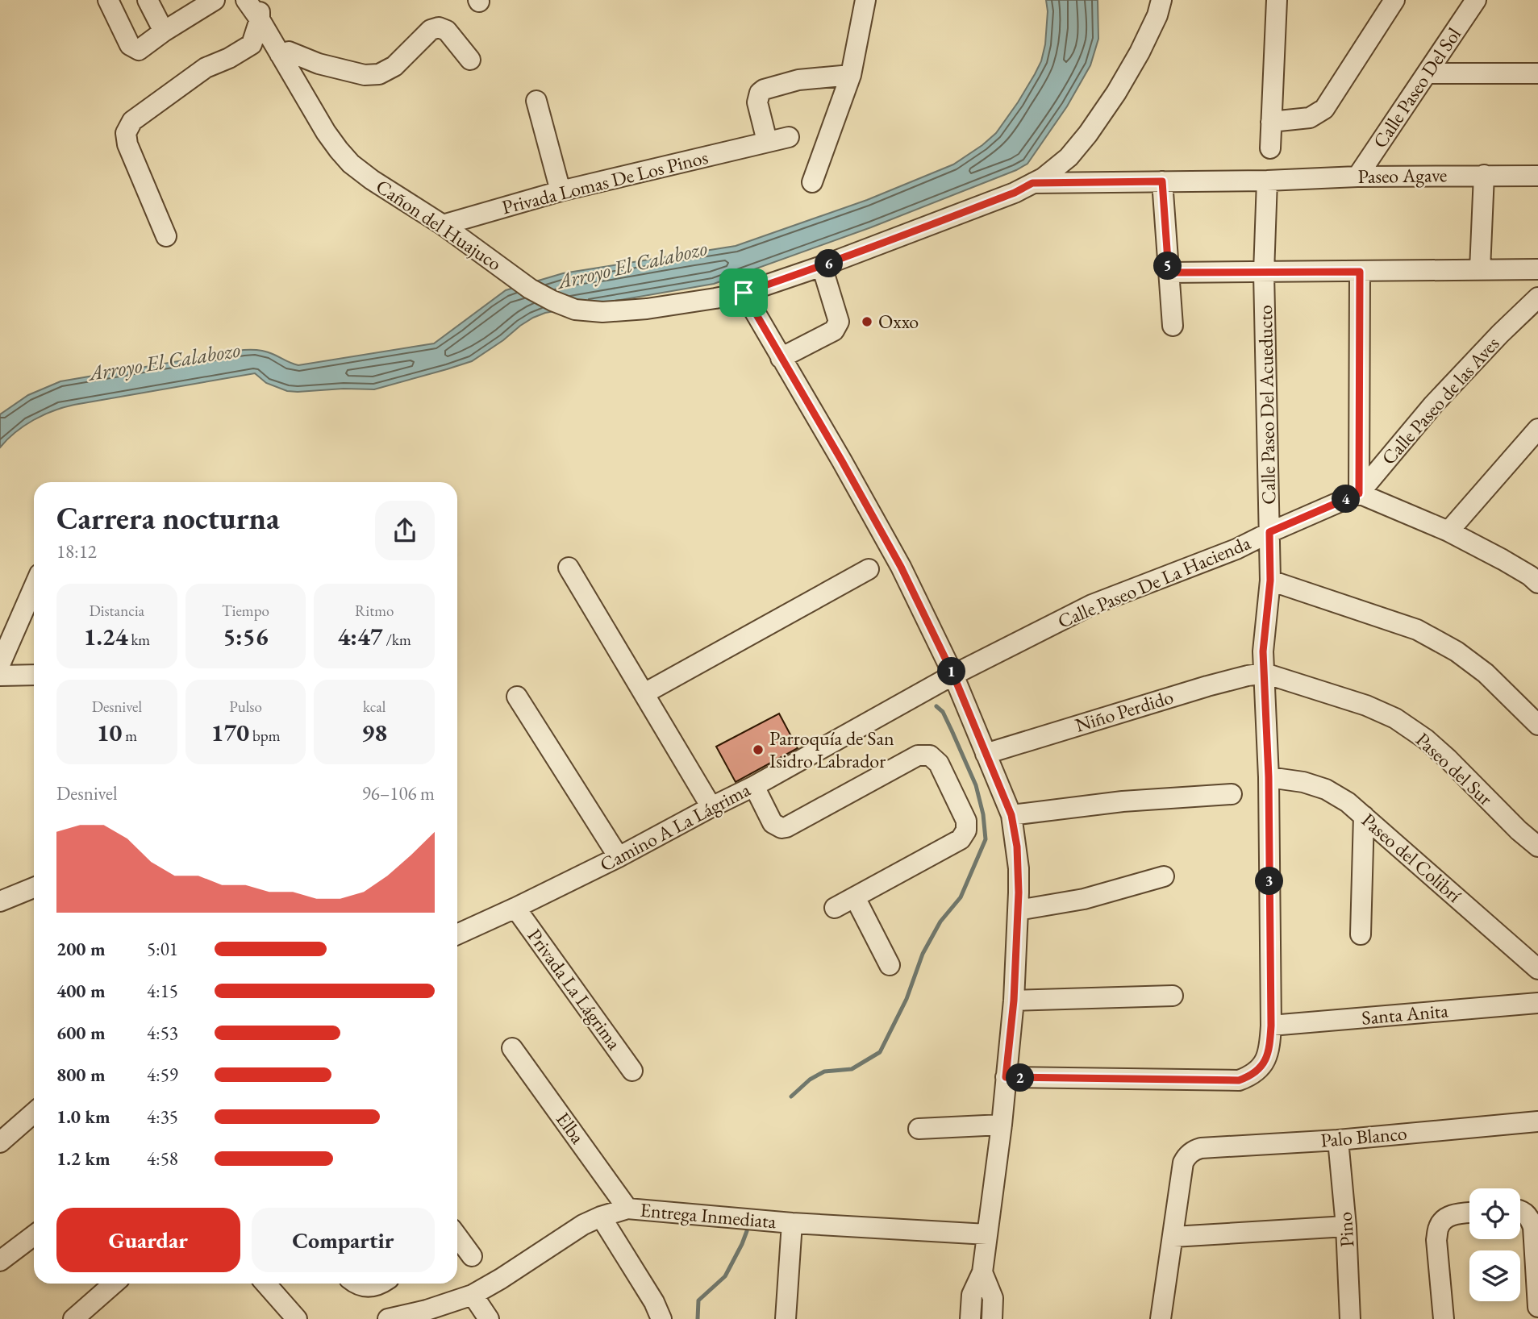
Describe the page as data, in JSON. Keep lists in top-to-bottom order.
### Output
{
  "streets": {
    "street": [
      "Calle Paseo Del Sol",
      "Paseo Agave",
      "Privada Lomas De Los Pinos",
      "Cañon del Huajuco",
      "Calle Paseo de las Aves",
      "Calle Paseo Del Acueducto",
      "Calle Paseo De La Hacienda",
      "Niño Perdido",
      "Paseo del Sur",
      "Camino A La Lágrima",
      "Paseo del Colibrí",
      "Privada La Lágrima",
      "Santa Anita",
      "Elba",
      "Palo Blanco",
      "Entrega Inmediata",
      "Pino"
    ]
  },
  "crossings": [
    ["Calle Paseo Del Sol", "Paseo Agave"],
    ["Paseo Agave", "Calle Paseo Del Acueducto"],
    ["Privada Lomas De Los Pinos", "Cañon del Huajuco"],
    ["Calle Paseo de las Aves", "Calle Paseo De La Hacienda"],
    ["Calle Paseo Del Acueducto", "Calle Paseo De La Hacienda"],
    ["Calle Paseo Del Acueducto", "Niño Perdido"],
    ["Calle Paseo Del Acueducto", "Paseo del Sur"],
    ["Calle Paseo Del Acueducto", "Paseo del Colibrí"],
    ["Calle Paseo Del Acueducto", "Santa Anita"],
    ["Calle Paseo De La Hacienda", "Camino A La Lágrima"],
    ["Niño Perdido", "Paseo del Sur"],
    ["Camino A La Lágrima", "Privada La Lágrima"],
    ["Elba", "Entrega Inmediata"],
    ["Palo Blanco", "Pino"]
  ],
  "water": ["Arroyo El Calabozo"],
  "places": ["Oxxo", "Parroquía de San Isidro Labrador"],
  "page": {
    "pins": [
      "6",
      "5",
      "4",
      "1",
      "3",
      "2"
    ],
    "heading": ["Carrera nocturna", "18:12"],
    "stats": [
      ["Distancia", "1.24 km"],
      ["Tiempo", "5:56"],
      ["Ritmo", "4:47 /km"],
      ["Desnivel", "10 m"],
      ["Pulso", "170 bpm"],
      ["kcal", "98"]
    ],
    "chart": ["Desnivel", "96–106 m"],
    "list": [
      {
        "name": "200 m",
        "note": "5:01"
      },
      {
        "name": "400 m",
        "note": "4:15"
      },
      {
        "name": "600 m",
        "note": "4:53"
      },
      {
        "name": "800 m",
        "note": "4:59"
      },
      {
        "name": "1.0 km",
        "note": "4:35"
      },
      {
        "name": "1.2 km",
        "note": "4:58"
      }
    ],
    "buttons": ["Guardar", "Compartir"]
  }
}
